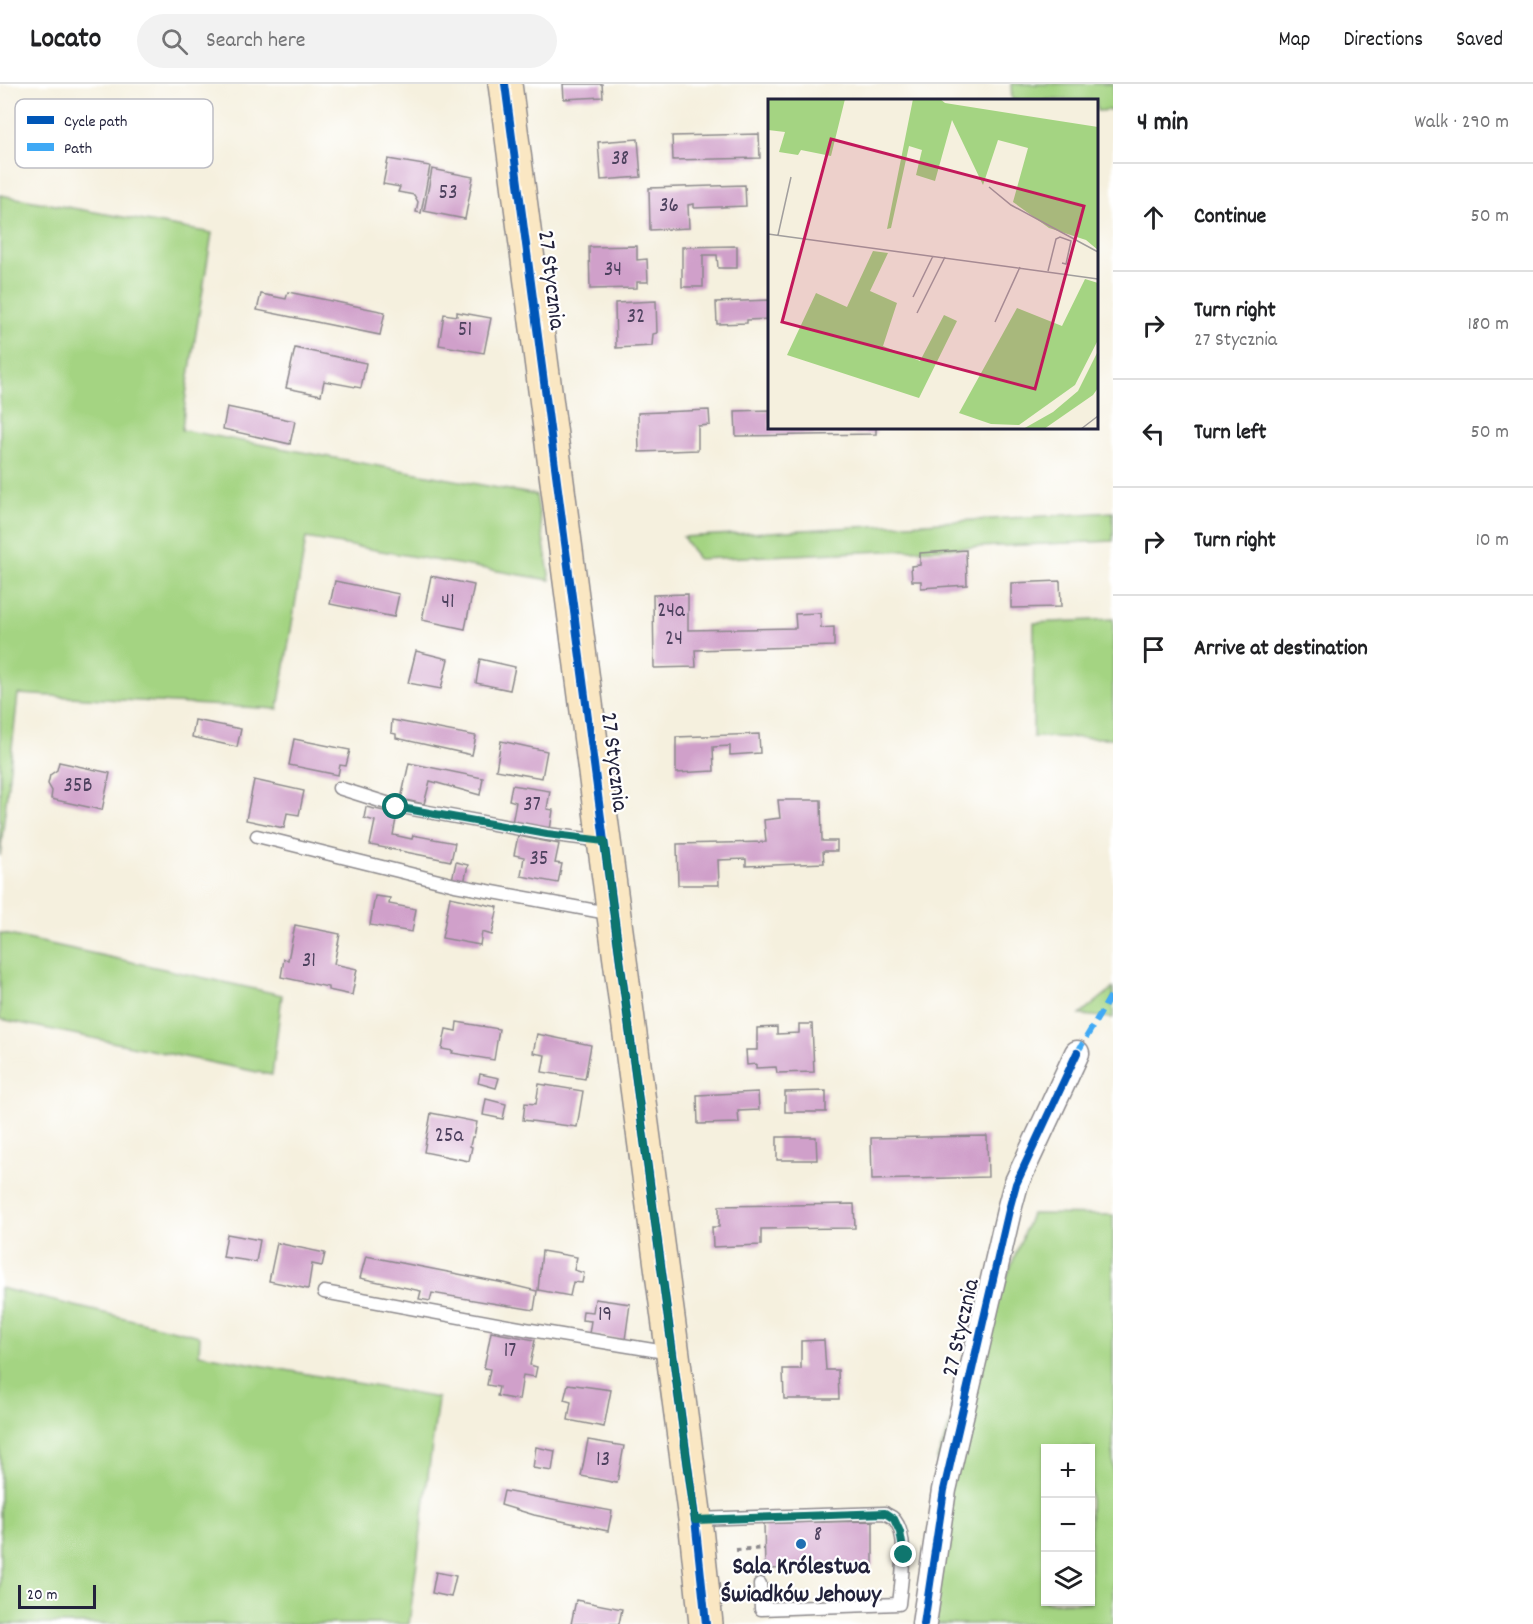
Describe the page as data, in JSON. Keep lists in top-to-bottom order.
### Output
{
  "streets": {
    "street": ["27 Stycznia"]
  },
  "places": ["Sala Królestwa Świadków Jehowy"],
  "house_numbers": [
    "38",
    "53",
    "36",
    "34",
    "32",
    "51",
    "41",
    "24a",
    "24",
    "35B",
    "37",
    "35",
    "31",
    "25a",
    "19",
    "17",
    "13",
    "8"
  ],
  "legend": ["Cycle path", "Path"],
  "scale_bar": "20 m",
  "page": {
    "header": "Locato",
    "search": "Search here",
    "nav": ["Map", "Directions", "Saved"],
    "heading": ["4 min", "Walk · 290 m"],
    "list": [
      ["Continue", "50 m"],
      ["Turn right", "27 Stycznia", "180 m"],
      ["Turn left", "50 m"],
      ["Turn right", "10 m"],
      "Arrive at destination"
    ],
    "map_buttons": ["+", "−"],
    "scale": "20 m"
  }
}
